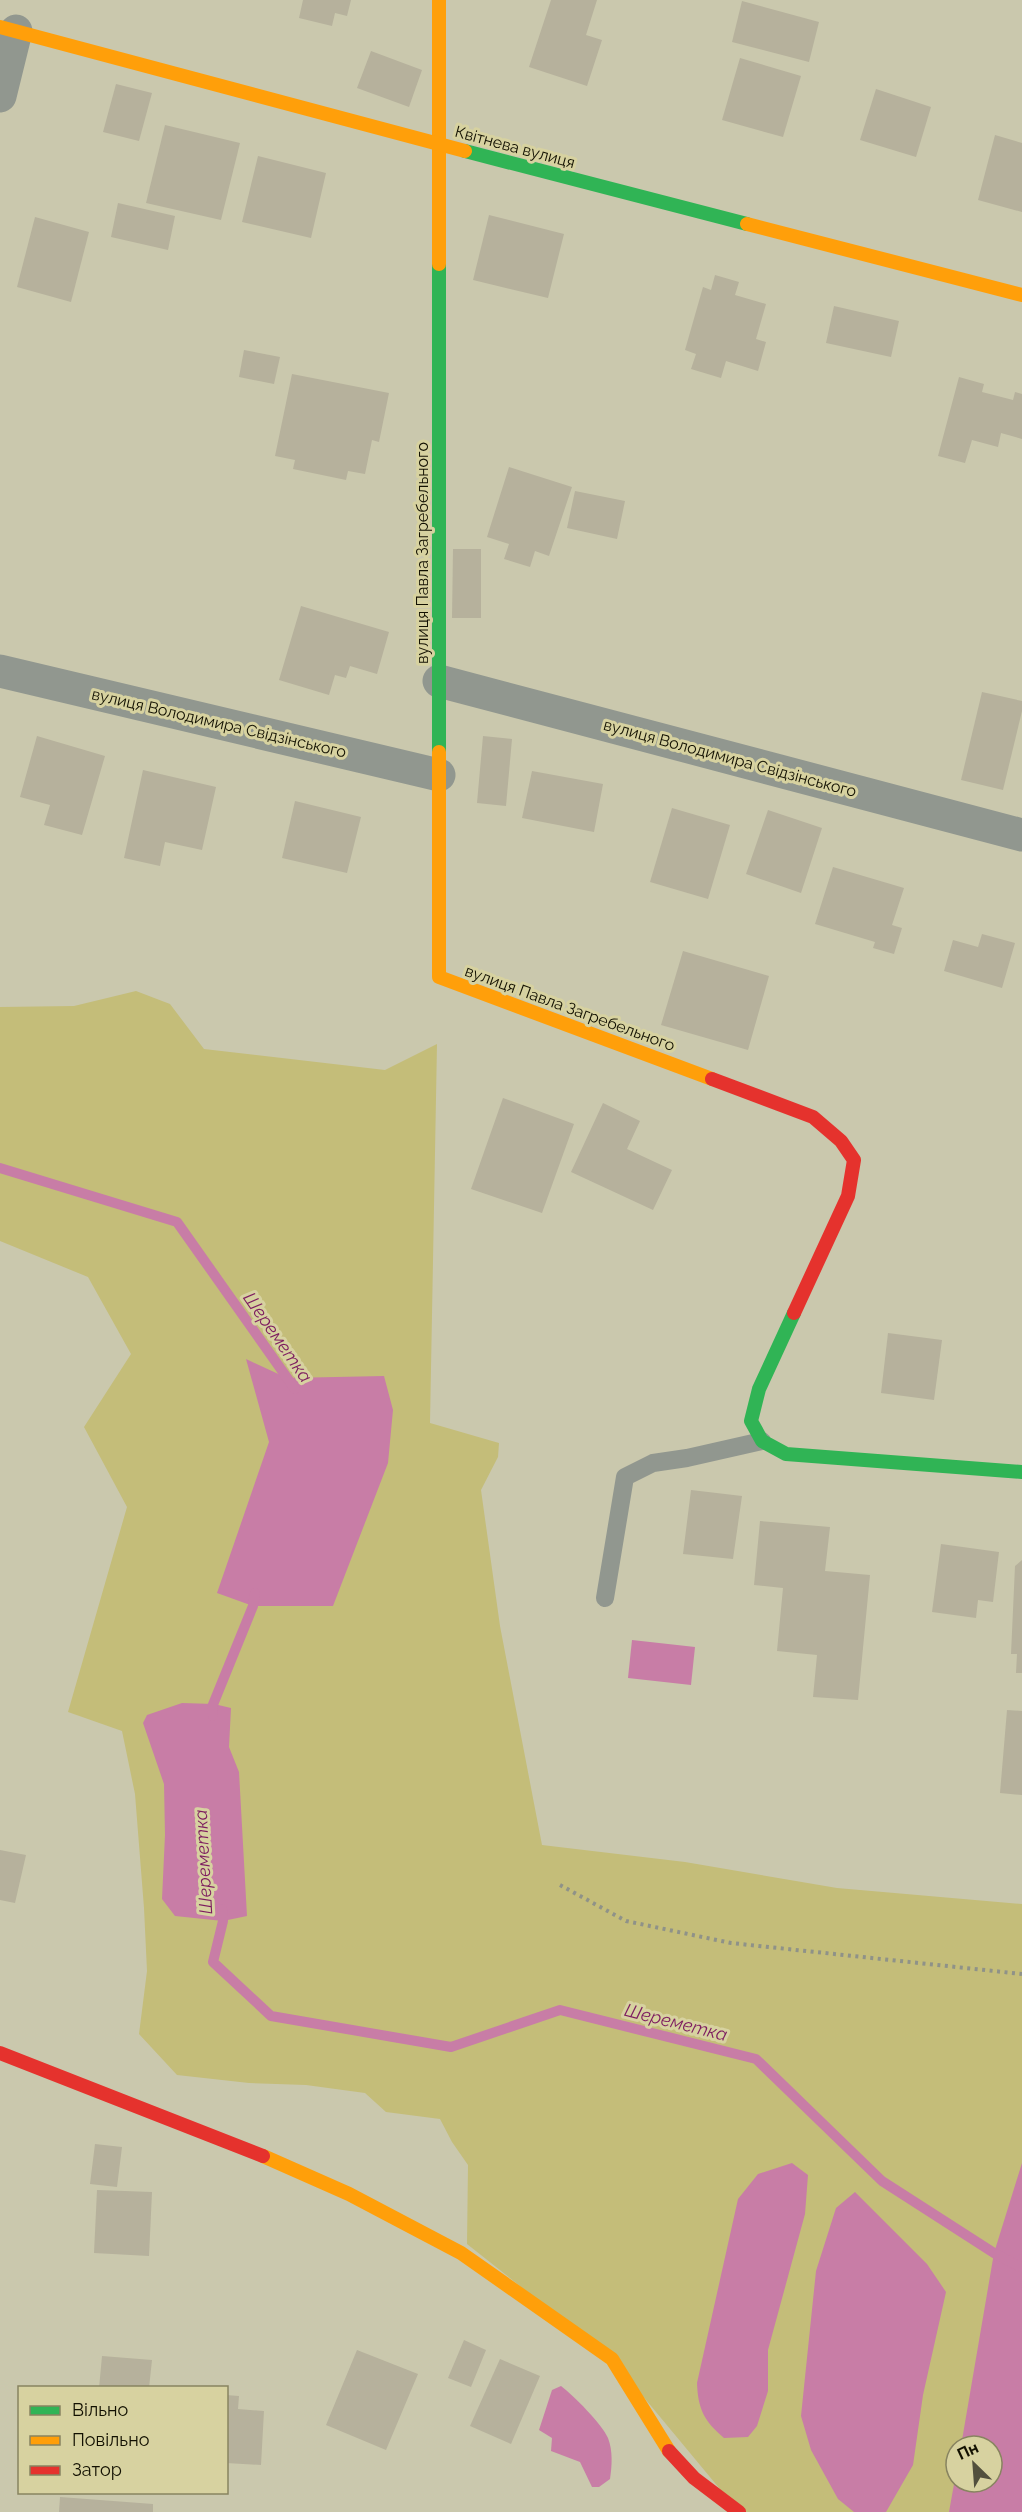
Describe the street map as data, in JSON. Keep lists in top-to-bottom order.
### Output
{
  "streets": {
    "street": ["Квітнева вулиця", "вулиця Павла Загребельного", "вулиця Володимира Свідзінського"]
  },
  "crossings": [
    ["Квітнева вулиця", "вулиця Павла Загребельного"],
    ["вулиця Павла Загребельного", "вулиця Володимира Свідзінського"]
  ],
  "water": ["Шереметка"],
  "legend": ["Вільно", "Повільно", "Затор"],
  "north": "top left"
}
